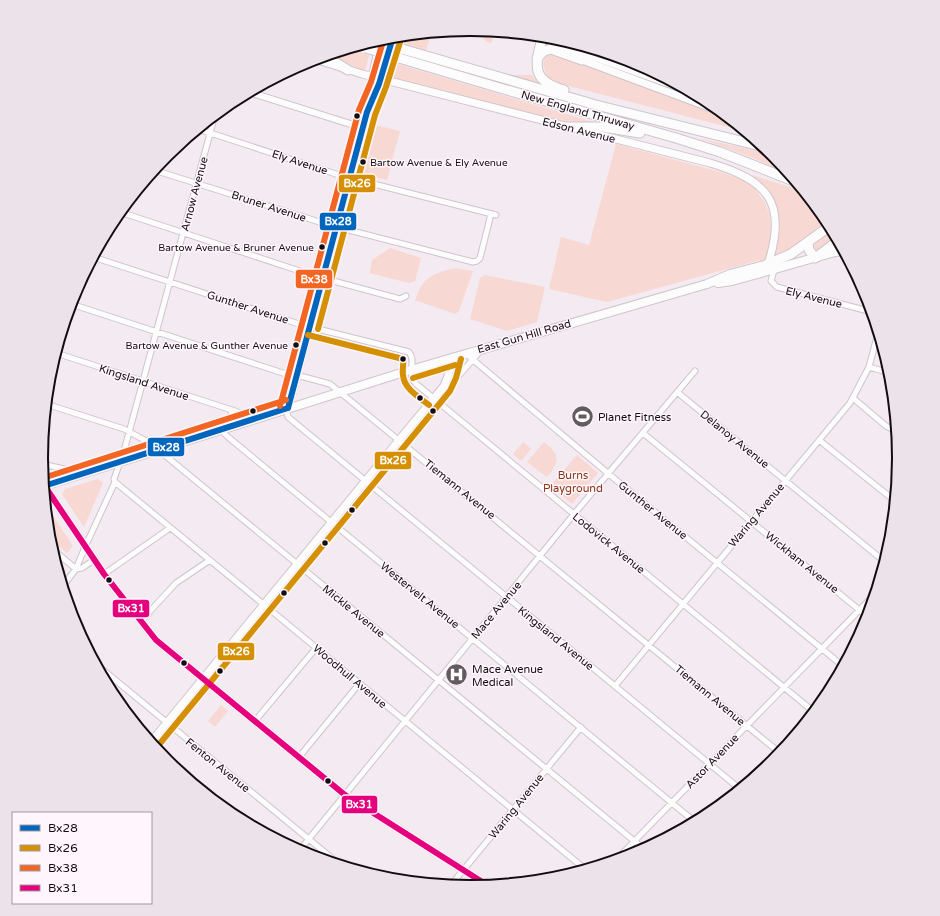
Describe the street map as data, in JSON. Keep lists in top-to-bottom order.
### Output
{
  "streets": {
    "highway": ["New England Thruway"],
    "main road": ["Edson Avenue", "East Gun Hill Road"],
    "street": [
      "Ely Avenue",
      "Arnow Avenue",
      "Bruner Avenue",
      "Gunther Avenue",
      "Kingsland Avenue",
      "Delanoy Avenue",
      "Tiemann Avenue",
      "Waring Avenue",
      "Lodovick Avenue",
      "Wickham Avenue",
      "Westervelt Avenue",
      "Mace Avenue",
      "Mickle Avenue",
      "Woodhull Avenue",
      "Astor Avenue",
      "Fenton Avenue"
    ]
  },
  "crossings": [
    ["Edson Avenue", "Ely Avenue"],
    ["Edson Avenue", "East Gun Hill Road"],
    ["Ely Avenue", "Arnow Avenue"],
    ["Ely Avenue", "Bruner Avenue"],
    ["Ely Avenue", "East Gun Hill Road"],
    ["Arnow Avenue", "Bruner Avenue"],
    ["Arnow Avenue", "Gunther Avenue"],
    ["Arnow Avenue", "East Gun Hill Road"],
    ["Arnow Avenue", "Kingsland Avenue"],
    ["Arnow Avenue", "Tiemann Avenue"],
    ["Arnow Avenue", "Mickle Avenue"],
    ["Arnow Avenue", "Woodhull Avenue"],
    ["Gunther Avenue", "East Gun Hill Road"],
    ["Gunther Avenue", "Waring Avenue"],
    ["Gunther Avenue", "Lodovick Avenue"],
    ["Gunther Avenue", "Mace Avenue"],
    ["Gunther Avenue", "Astor Avenue"],
    ["East Gun Hill Road", "Kingsland Avenue"],
    ["East Gun Hill Road", "Tiemann Avenue"],
    ["East Gun Hill Road", "Lodovick Avenue"],
    ["East Gun Hill Road", "Westervelt Avenue"],
    ["East Gun Hill Road", "Mickle Avenue"],
    ["Kingsland Avenue", "Waring Avenue"],
    ["Kingsland Avenue", "Mace Avenue"],
    ["Kingsland Avenue", "Astor Avenue"],
    ["Delanoy Avenue", "Waring Avenue"],
    ["Delanoy Avenue", "Mace Avenue"],
    ["Tiemann Avenue", "Waring Avenue"],
    ["Tiemann Avenue", "Mace Avenue"],
    ["Tiemann Avenue", "Astor Avenue"],
    ["Waring Avenue", "Lodovick Avenue"],
    ["Waring Avenue", "Wickham Avenue"],
    ["Waring Avenue", "Westervelt Avenue"],
    ["Waring Avenue", "Mickle Avenue"],
    ["Waring Avenue", "Woodhull Avenue"],
    ["Lodovick Avenue", "Mace Avenue"],
    ["Lodovick Avenue", "Astor Avenue"],
    ["Wickham Avenue", "Mace Avenue"],
    ["Wickham Avenue", "Astor Avenue"],
    ["Westervelt Avenue", "Mace Avenue"],
    ["Westervelt Avenue", "Astor Avenue"],
    ["Mace Avenue", "Mickle Avenue"],
    ["Mace Avenue", "Woodhull Avenue"],
    ["Mace Avenue", "Fenton Avenue"],
    ["Mickle Avenue", "Astor Avenue"]
  ],
  "parks": ["Burns Playground"],
  "places": {
    "other": ["Bartow Avenue & Ely Avenue", "Bartow Avenue & Bruner Avenue", "Bartow Avenue & Gunther Avenue"],
    "sports": ["Planet Fitness"],
    "hospital": ["Mace Avenue Medical"]
  },
  "lines": [
    "transit line Bx26",
    "transit line Bx28",
    "transit line Bx38",
    "transit line Bx31"
  ],
  "legend": [
    "Bx28",
    "Bx26",
    "Bx38",
    "Bx31"
  ]
}
